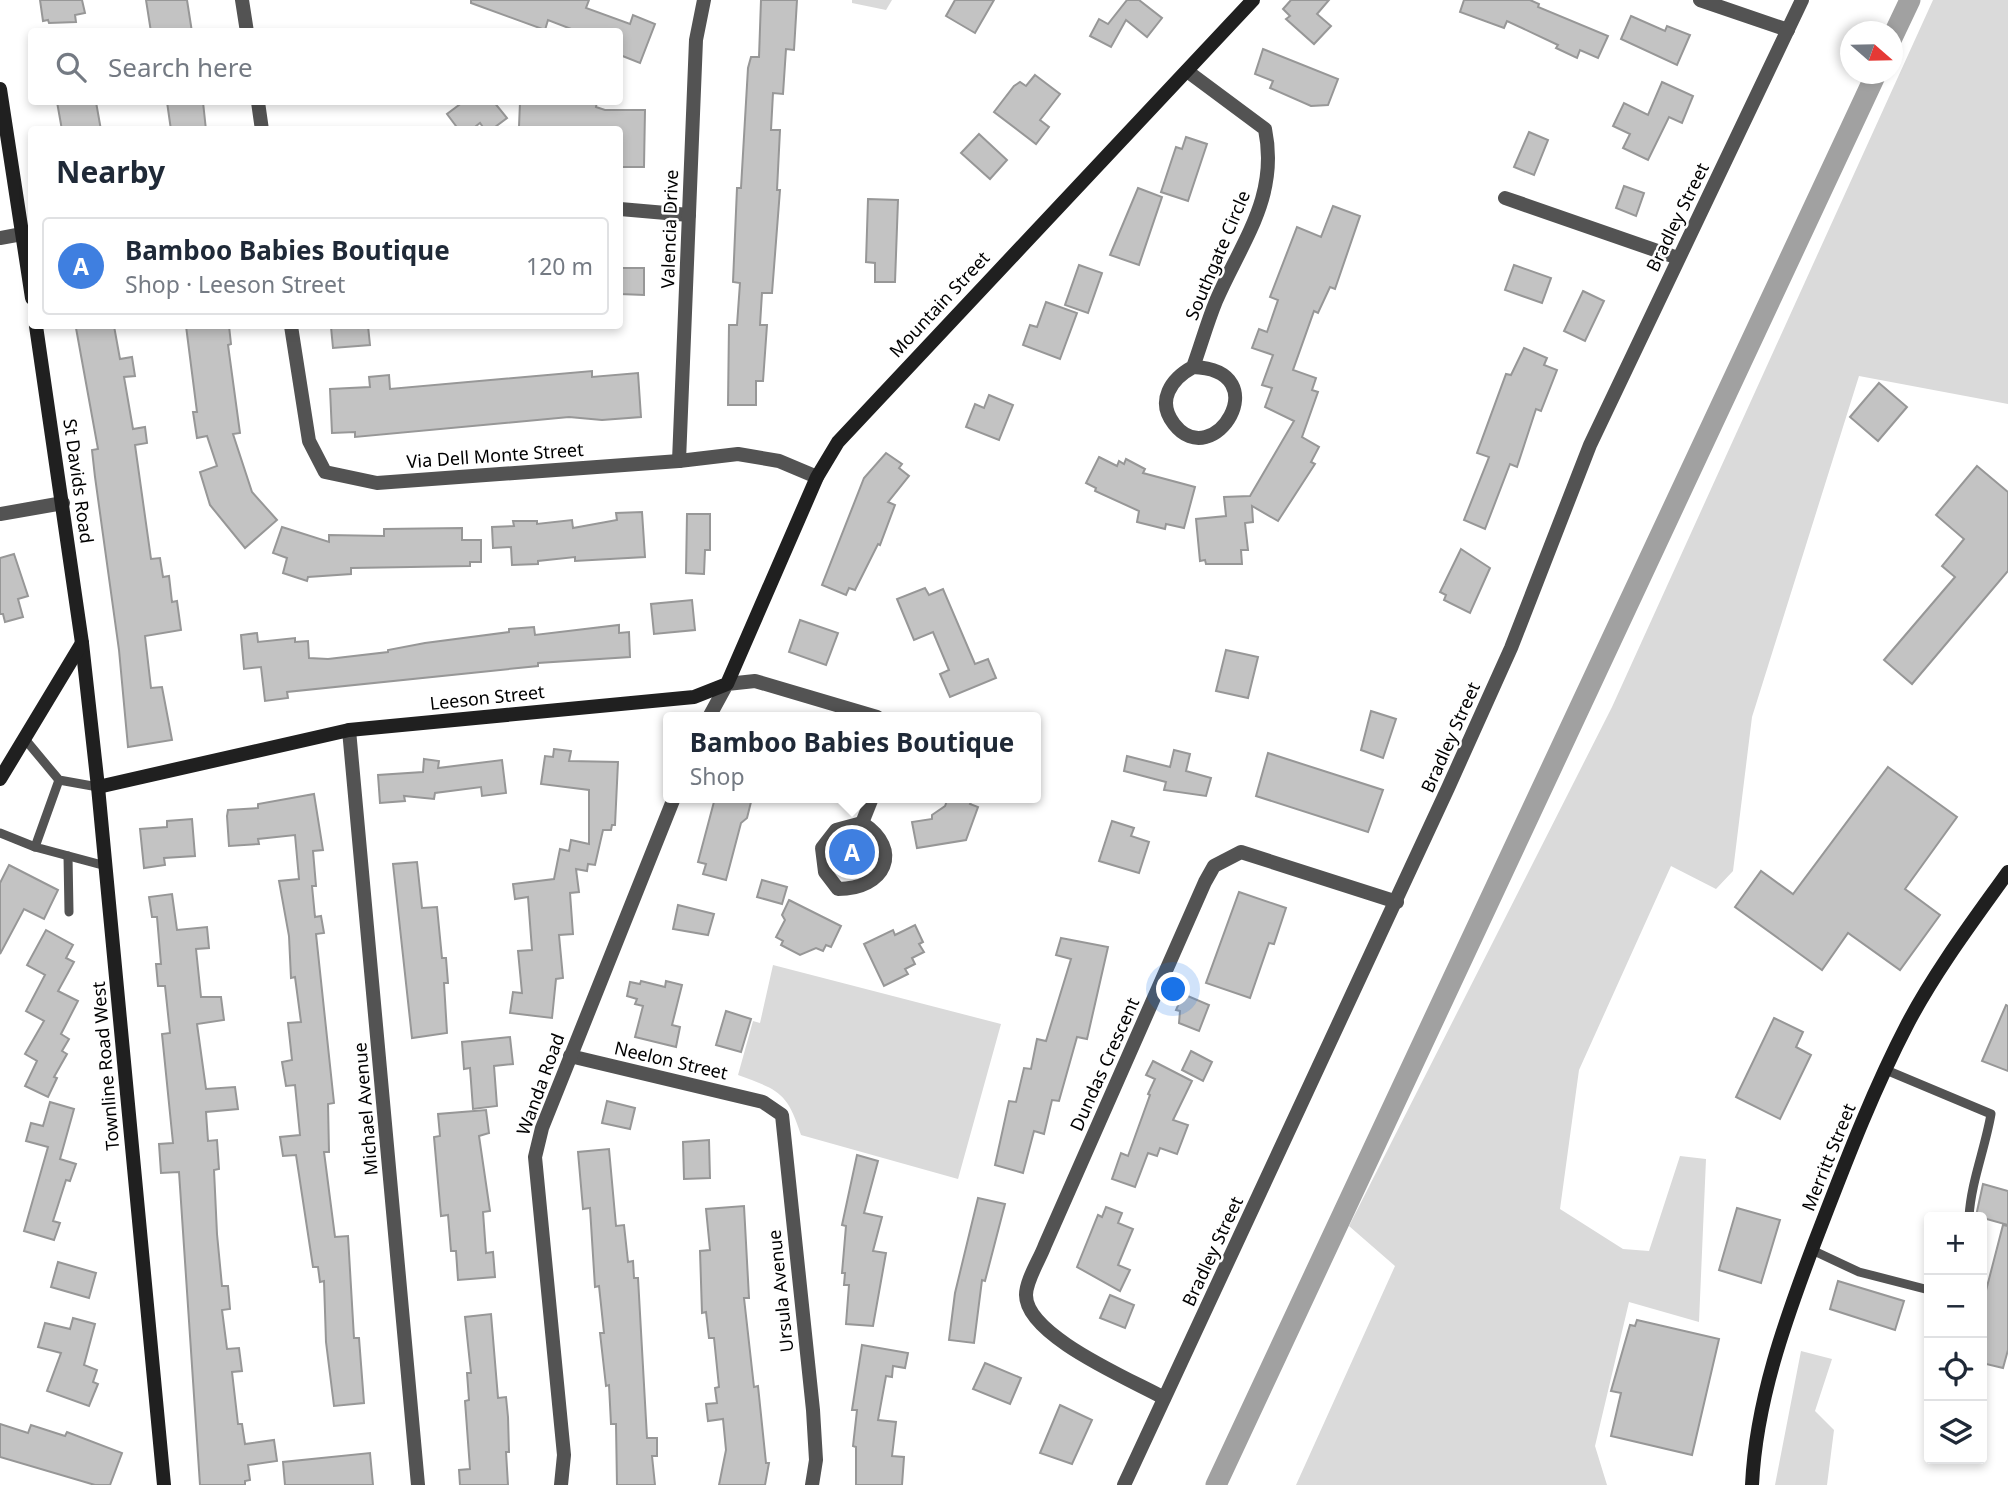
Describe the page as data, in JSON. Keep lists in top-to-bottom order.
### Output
{
  "streets": {
    "street": [
      "Bradley Street",
      "Valencia Drive",
      "Southgate Circle",
      "Mountain Street",
      "Via Dell Monte Street",
      "St Davids Road",
      "Leeson Street",
      "Neelon Street",
      "Dundas Crescent",
      "Townline Road West",
      "Wanda Road",
      "Michael Avenue",
      "Merritt Street",
      "Ursula Avenue"
    ]
  },
  "crossings": [
    ["Bradley Street", "Dundas Crescent"],
    ["Valencia Drive", "Via Dell Monte Street"],
    ["Southgate Circle", "Mountain Street"],
    ["Mountain Street", "Via Dell Monte Street"],
    ["Mountain Street", "Leeson Street"],
    ["St Davids Road", "Townline Road West"],
    ["Leeson Street", "Townline Road West"],
    ["Leeson Street", "Michael Avenue"],
    ["Neelon Street", "Wanda Road"],
    ["Neelon Street", "Ursula Avenue"]
  ],
  "north": "right",
  "page": {
    "search": "Search here",
    "heading": "Nearby",
    "list": [
      {
        "mark": "A",
        "name": "Bamboo Babies Boutique",
        "note": "Shop · Leeson Street",
        "value": "120 m"
      }
    ],
    "popup": ["Bamboo Babies Boutique", "Shop"],
    "pins": "A",
    "map_buttons": ["+", "−"]
  }
}
